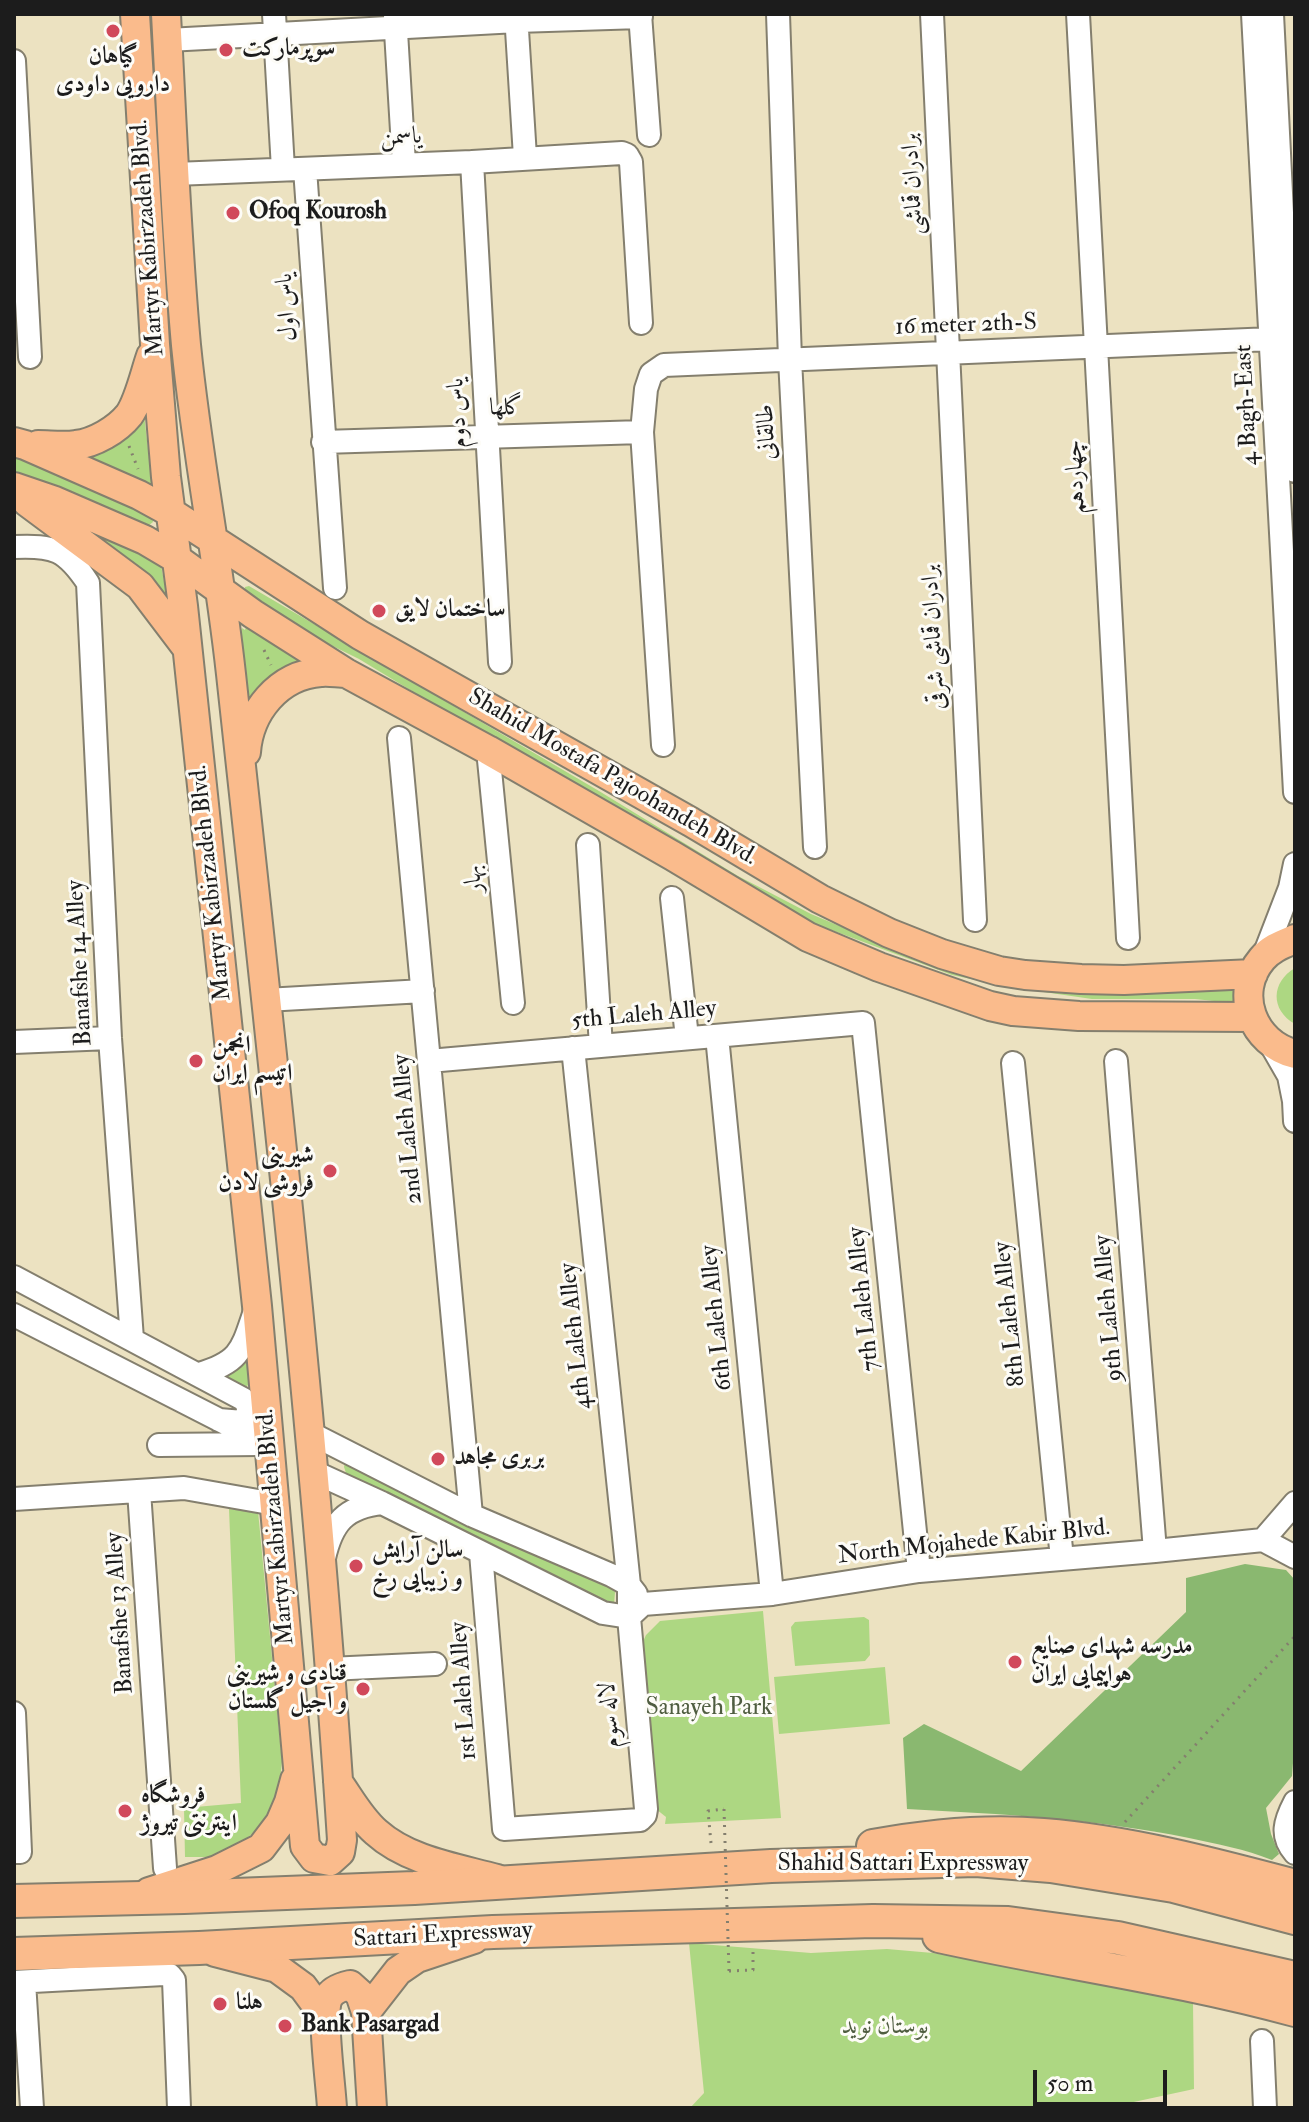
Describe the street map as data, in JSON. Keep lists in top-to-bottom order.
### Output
{
  "streets": {
    "highway": ["Shahid Sattari Expressway", "Sattari Expressway"],
    "main road": ["Martyr Kabirzadeh Blvd.", "Shahid Mostafa Pajoohandeh Blvd."],
    "street": [
      "یاسمن",
      "برادران قماشی",
      "یاس اول",
      "16 meter 2th-S",
      "4 Bagh-East",
      "گلها",
      "یاس دوم",
      "طالقانی",
      "چهاردهم",
      "برادران قماشی شرقی",
      "بهار",
      "Banafshe 14 Alley",
      "5th Laleh Alley",
      "2nd Laleh Alley",
      "7th Laleh Alley",
      "9th Laleh Alley",
      "8th Laleh Alley",
      "6th Laleh Alley",
      "4th Laleh Alley",
      "North Mojahede Kabir Blvd.",
      "Banafshe 13 Alley",
      "1st Laleh Alley",
      "لاله سوم"
    ]
  },
  "crossings": [
    ["یاسمن", "Martyr Kabirzadeh Blvd."],
    ["یاسمن", "یاس اول"],
    ["یاسمن", "یاس دوم"],
    ["برادران قماشی", "16 meter 2th-S"],
    ["برادران قماشی", "برادران قماشی شرقی"],
    ["Martyr Kabirzadeh Blvd.", "Shahid Mostafa Pajoohandeh Blvd."],
    ["Martyr Kabirzadeh Blvd.", "North Mojahede Kabir Blvd."],
    ["یاس اول", "گلها"],
    ["16 meter 2th-S", "4 Bagh-East"],
    ["16 meter 2th-S", "گلها"],
    ["16 meter 2th-S", "طالقانی"],
    ["16 meter 2th-S", "چهاردهم"],
    ["16 meter 2th-S", "برادران قماشی شرقی"],
    ["گلها", "یاس دوم"],
    ["Shahid Mostafa Pajoohandeh Blvd.", "بهار"],
    ["5th Laleh Alley", "2nd Laleh Alley"],
    ["5th Laleh Alley", "7th Laleh Alley"],
    ["5th Laleh Alley", "6th Laleh Alley"],
    ["5th Laleh Alley", "4th Laleh Alley"],
    ["7th Laleh Alley", "North Mojahede Kabir Blvd."],
    ["9th Laleh Alley", "North Mojahede Kabir Blvd."],
    ["8th Laleh Alley", "North Mojahede Kabir Blvd."],
    ["6th Laleh Alley", "North Mojahede Kabir Blvd."],
    ["4th Laleh Alley", "North Mojahede Kabir Blvd."],
    ["4th Laleh Alley", "لاله سوم"],
    ["North Mojahede Kabir Blvd.", "1st Laleh Alley"],
    ["North Mojahede Kabir Blvd.", "لاله سوم"],
    ["1st Laleh Alley", "لاله سوم"],
    ["Shahid Sattari Expressway", "Sattari Expressway"]
  ],
  "parks": ["Sanayeh Park", "بوستان نوید"],
  "places": [
    "گیاهان دارویی داودی",
    "سوپرمارکت",
    "Ofoq Kourosh",
    "ساختمان لایق",
    "انجمن اتیسم ایران",
    "شیرینی فروشی لادن",
    "بربری مجاهد",
    "سالن آرایش و زیبایی رخ",
    "مدرسه شهدای صنایع هواپیمایی ایران",
    "قنادی و شیرینی و آجیل گلستان",
    "فروشگاه اینترنتی تیروژ",
    "هلنا",
    "Bank Pasargad"
  ],
  "scale_bar": "50 m"
}
